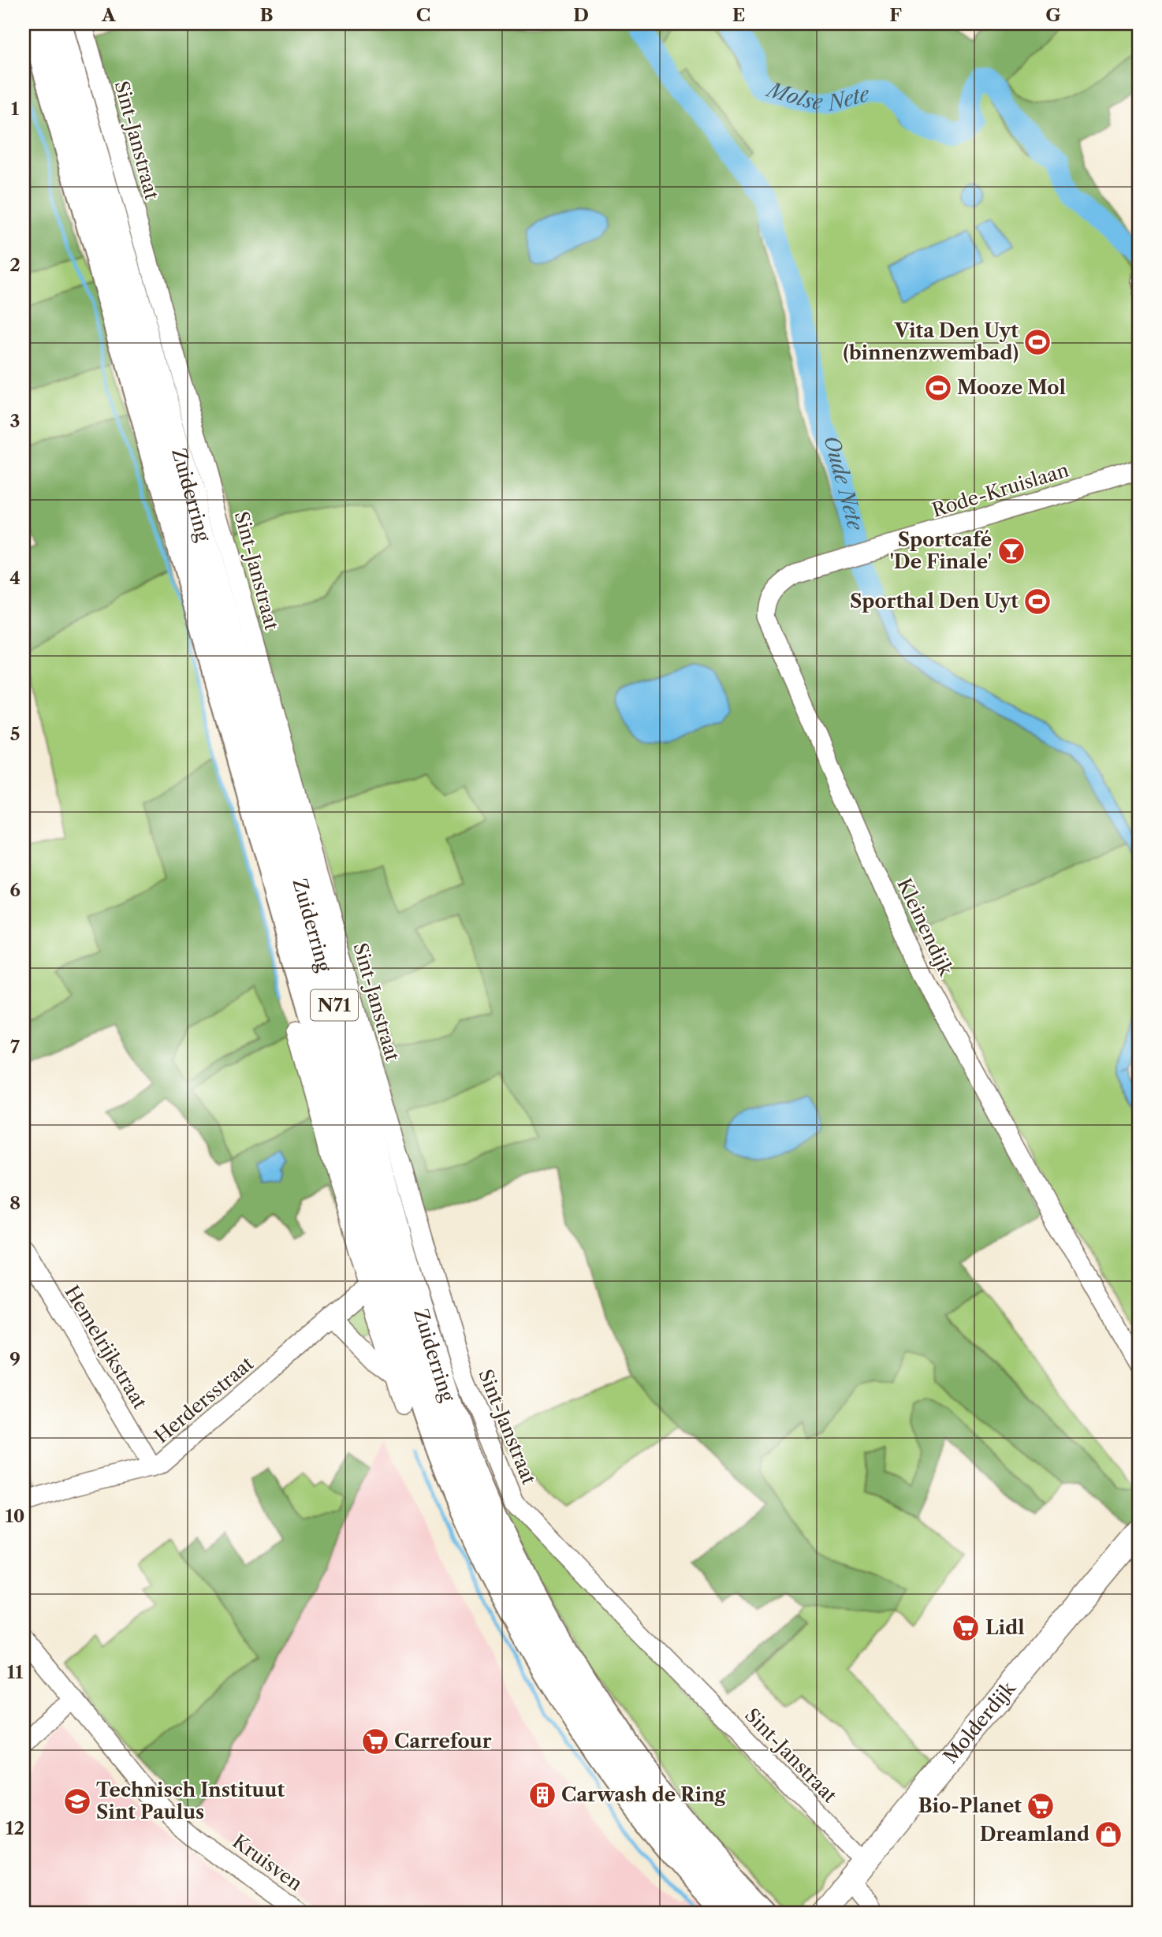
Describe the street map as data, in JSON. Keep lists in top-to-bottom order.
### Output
{
  "streets": {
    "highway": ["Zuiderring", "N71"],
    "main road": ["Molderdijk"],
    "street": [
      "Sint-Janstraat",
      "Rode-Kruislaan",
      "Kleinendijk",
      "Hemelrijkstraat",
      "Herdersstraat",
      "Kruisven"
    ]
  },
  "crossings": [
    ["Sint-Janstraat", "Molderdijk"],
    ["Rode-Kruislaan", "Kleinendijk"],
    ["Hemelrijkstraat", "Herdersstraat"]
  ],
  "water": ["Molse Nete", "Oude Nete"],
  "places": {
    "sports": ["Vita Den Uyt (binnenzwembad)", "Mooze Mol", "Sporthal Den Uyt"],
    "bar": ["Sportcafé 'De Finale'"],
    "supermarket": ["Lidl", "Carrefour", "Bio-Planet"],
    "building": ["Carwash de Ring"],
    "school or university": ["Technisch Instituut Sint Paulus"],
    "shop": ["Dreamland"]
  },
  "grid": {
    "columns": [
      "A",
      "B",
      "C",
      "D",
      "E",
      "F",
      "G"
    ],
    "rows": [
      "1",
      "2",
      "3",
      "4",
      "5",
      "6",
      "7",
      "8",
      "9",
      "10",
      "11",
      "12"
    ]
  }
}
